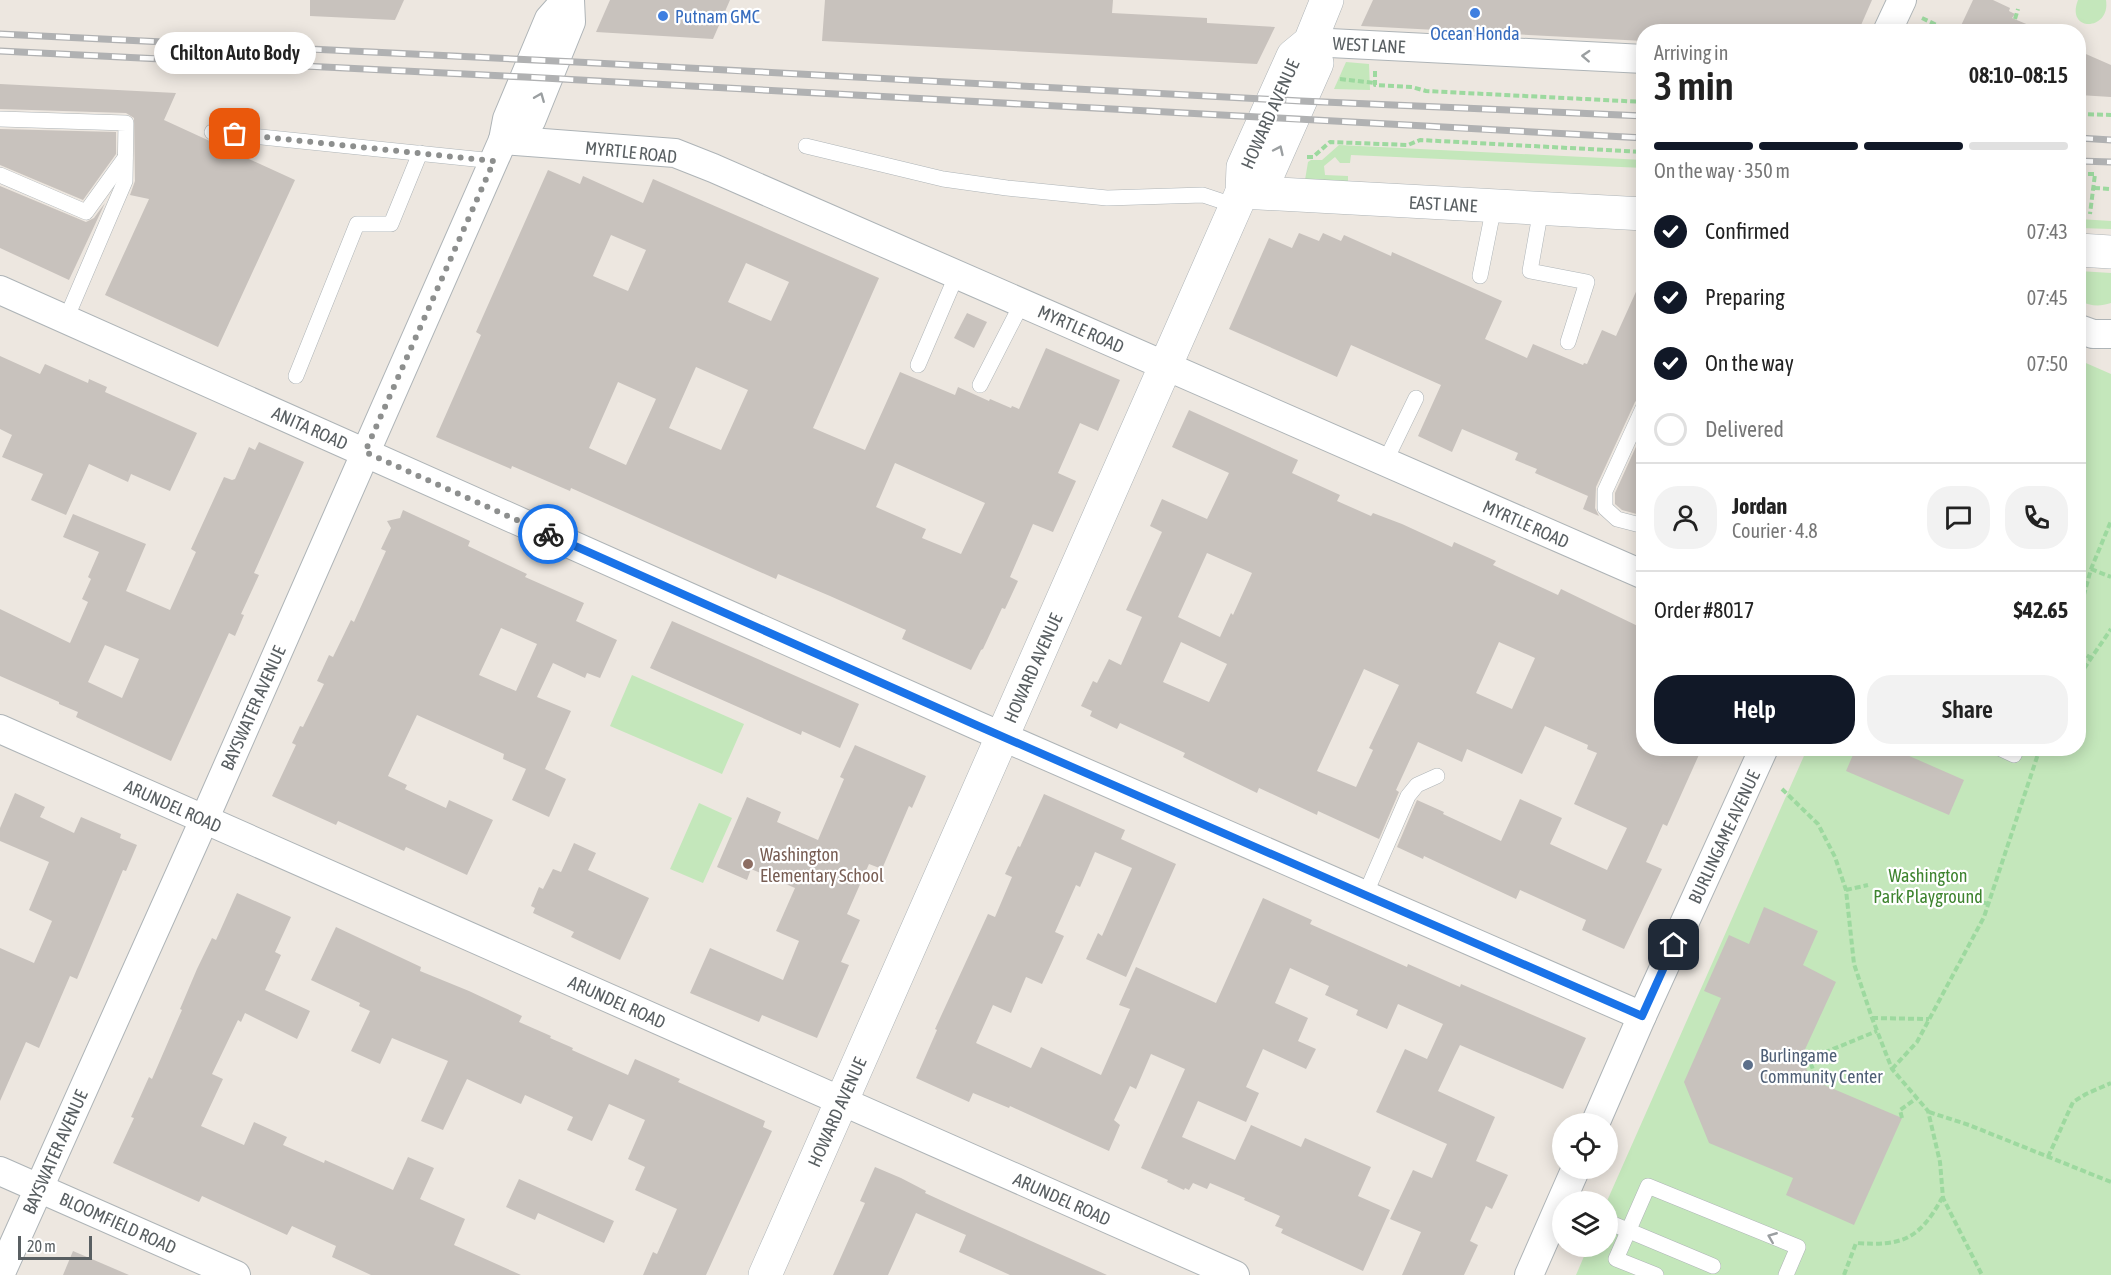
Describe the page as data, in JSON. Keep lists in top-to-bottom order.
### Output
{
  "streets": {
    "street": [
      "WEST LANE",
      "HOWARD AVENUE",
      "MYRTLE ROAD",
      "EAST LANE",
      "ANITA ROAD",
      "BAYSWATER AVENUE",
      "ARUNDEL ROAD",
      "BURLINGAME AVENUE",
      "BLOOMFIELD ROAD"
    ]
  },
  "crossings": [
    ["WEST LANE", "HOWARD AVENUE"],
    ["HOWARD AVENUE", "MYRTLE ROAD"],
    ["HOWARD AVENUE", "EAST LANE"],
    ["HOWARD AVENUE", "ANITA ROAD"],
    ["HOWARD AVENUE", "ARUNDEL ROAD"],
    ["MYRTLE ROAD", "BAYSWATER AVENUE"],
    ["ANITA ROAD", "BAYSWATER AVENUE"],
    ["ANITA ROAD", "BURLINGAME AVENUE"],
    ["BAYSWATER AVENUE", "ARUNDEL ROAD"],
    ["BAYSWATER AVENUE", "BLOOMFIELD ROAD"]
  ],
  "one_way": ["WEST LANE"],
  "parks": ["Washington Park Playground"],
  "places": [
    "Ocean Honda",
    "Putnam GMC",
    "Chilton Auto Body",
    "Washington Elementary School",
    "Burlingame Community Center"
  ],
  "scale_bar": "20 m",
  "page": {
    "heading": ["3 min", "Arriving in", "08:10–08:15"],
    "panel": [
      "Jordan",
      "Courier · 4.8",
      "Order #8017",
      "$42.65"
    ],
    "bubble": "Chilton Auto Body",
    "bar": "On the way · 350 m",
    "list": [
      ["Confirmed", "07:43"],
      ["Preparing", "07:45"],
      ["On the way", "07:50"],
      "Delivered"
    ],
    "buttons": ["Help", "Share"],
    "scale": "20 m"
  }
}
